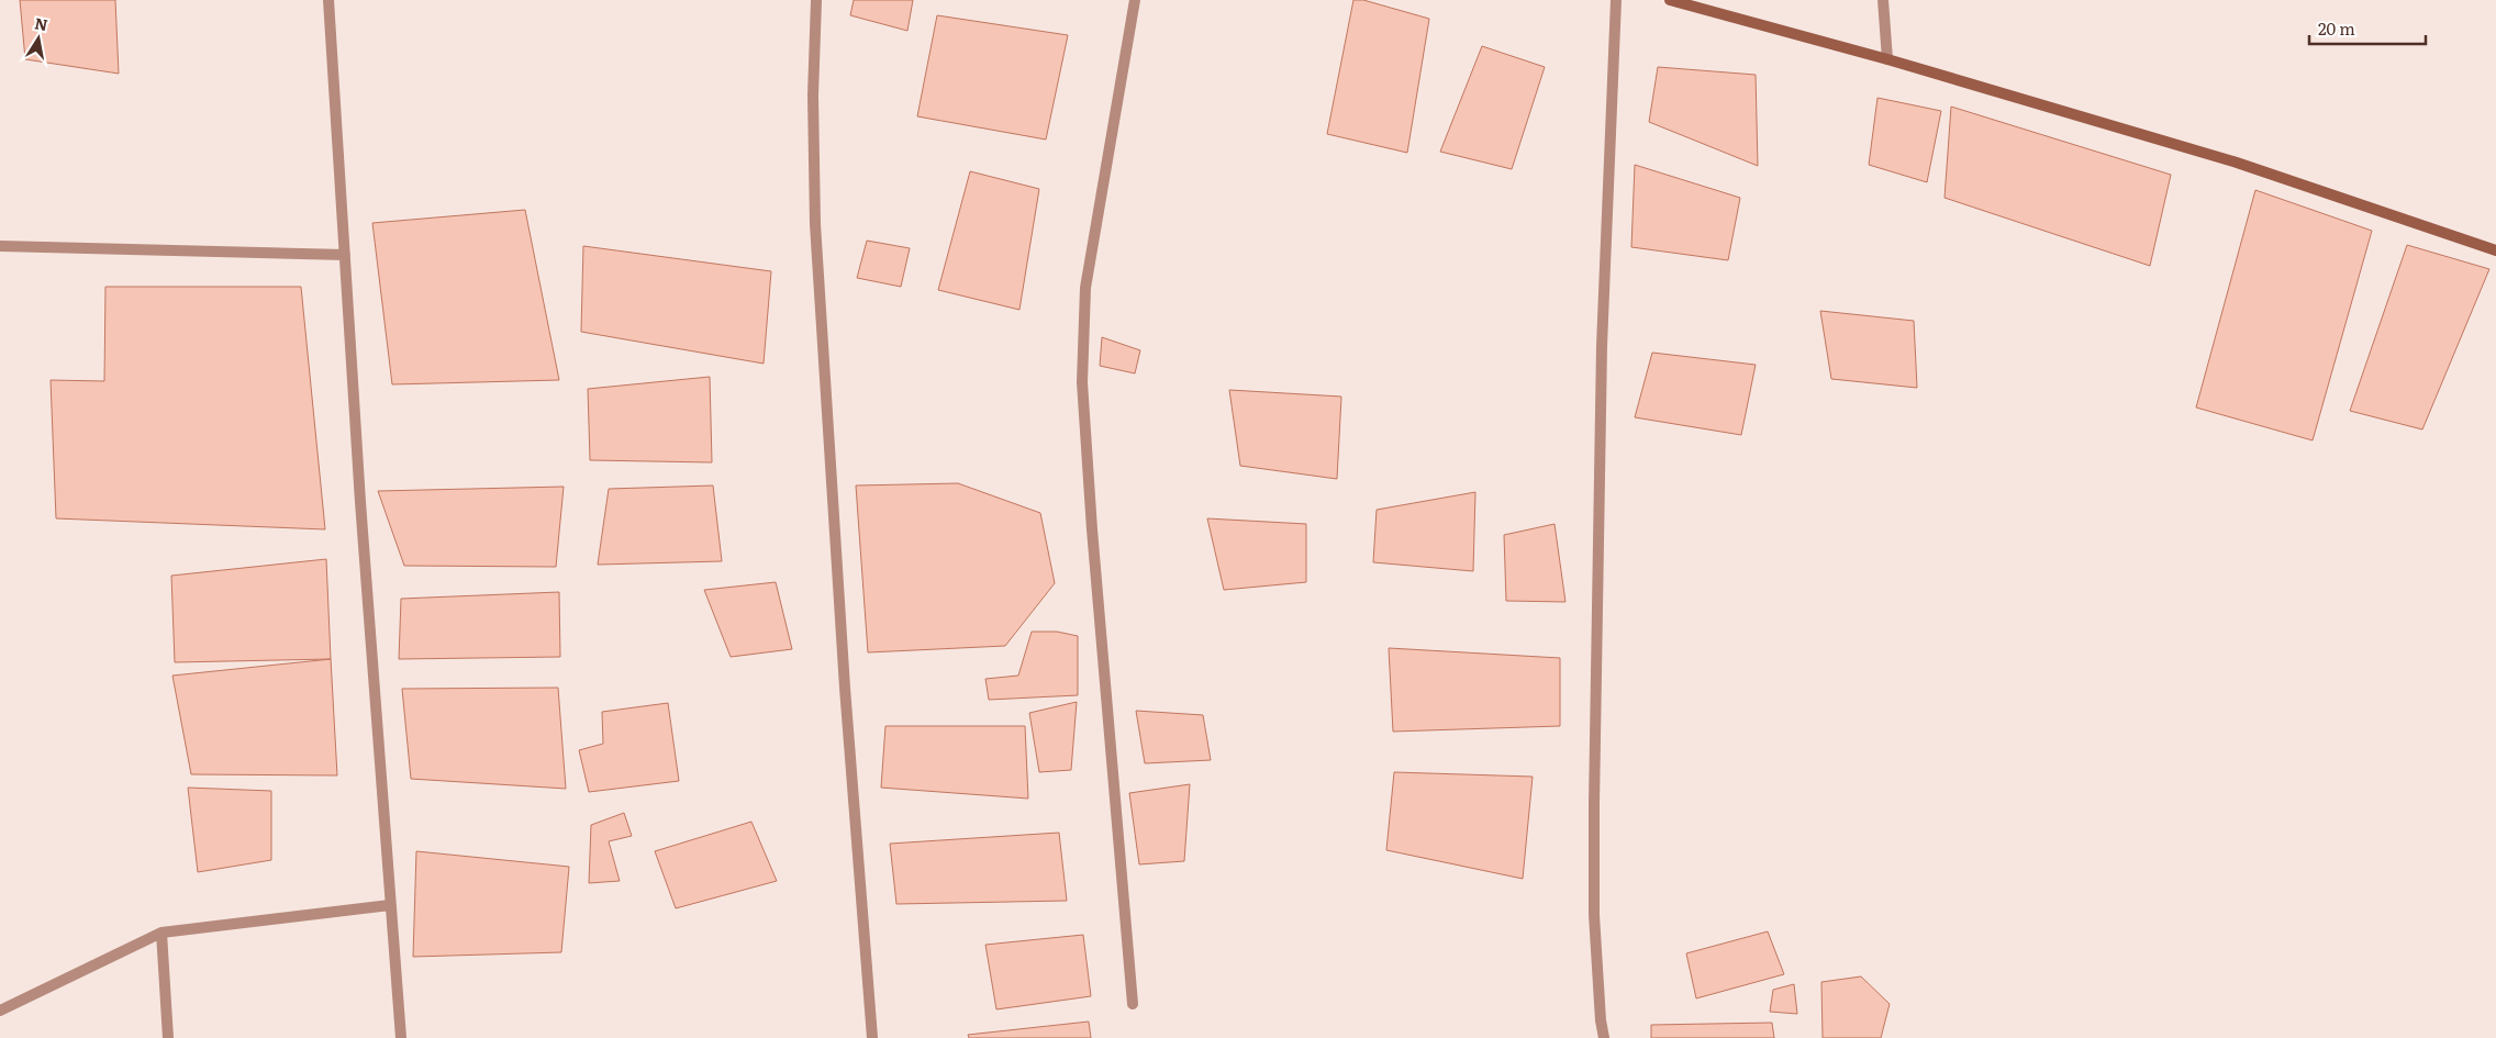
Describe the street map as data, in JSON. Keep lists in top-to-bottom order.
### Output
{
  "scale_bar": "20 m",
  "north": "top"
}
